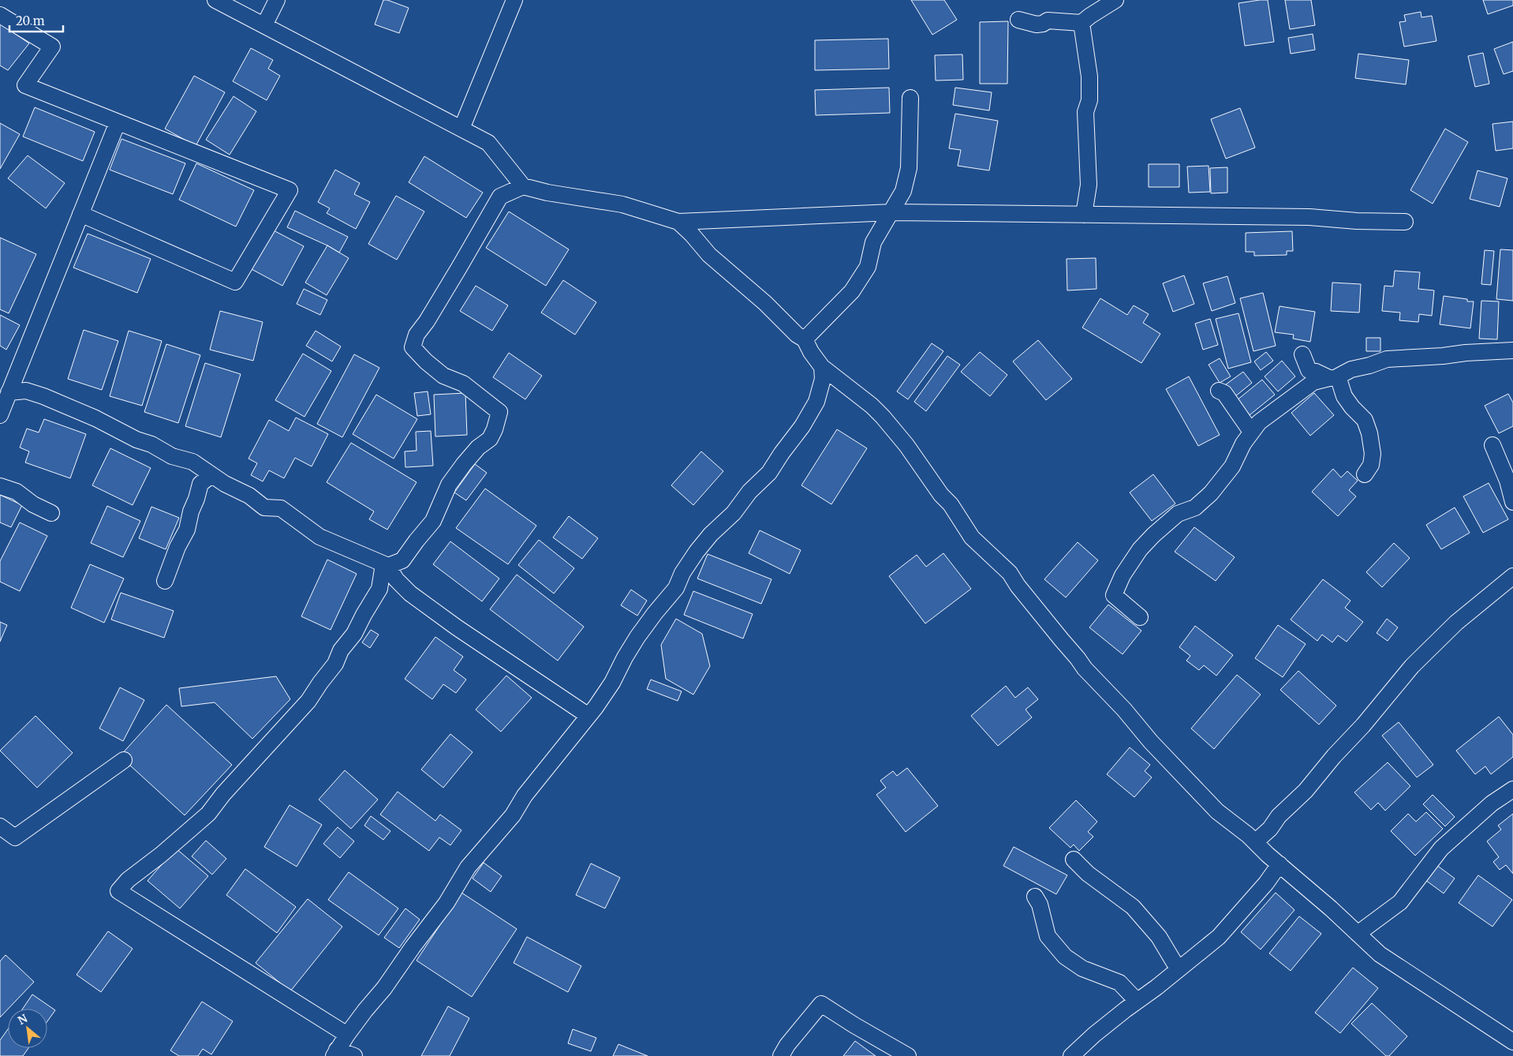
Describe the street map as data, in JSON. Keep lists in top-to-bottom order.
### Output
{
  "scale_bar": "20 m",
  "north": "top left"
}
